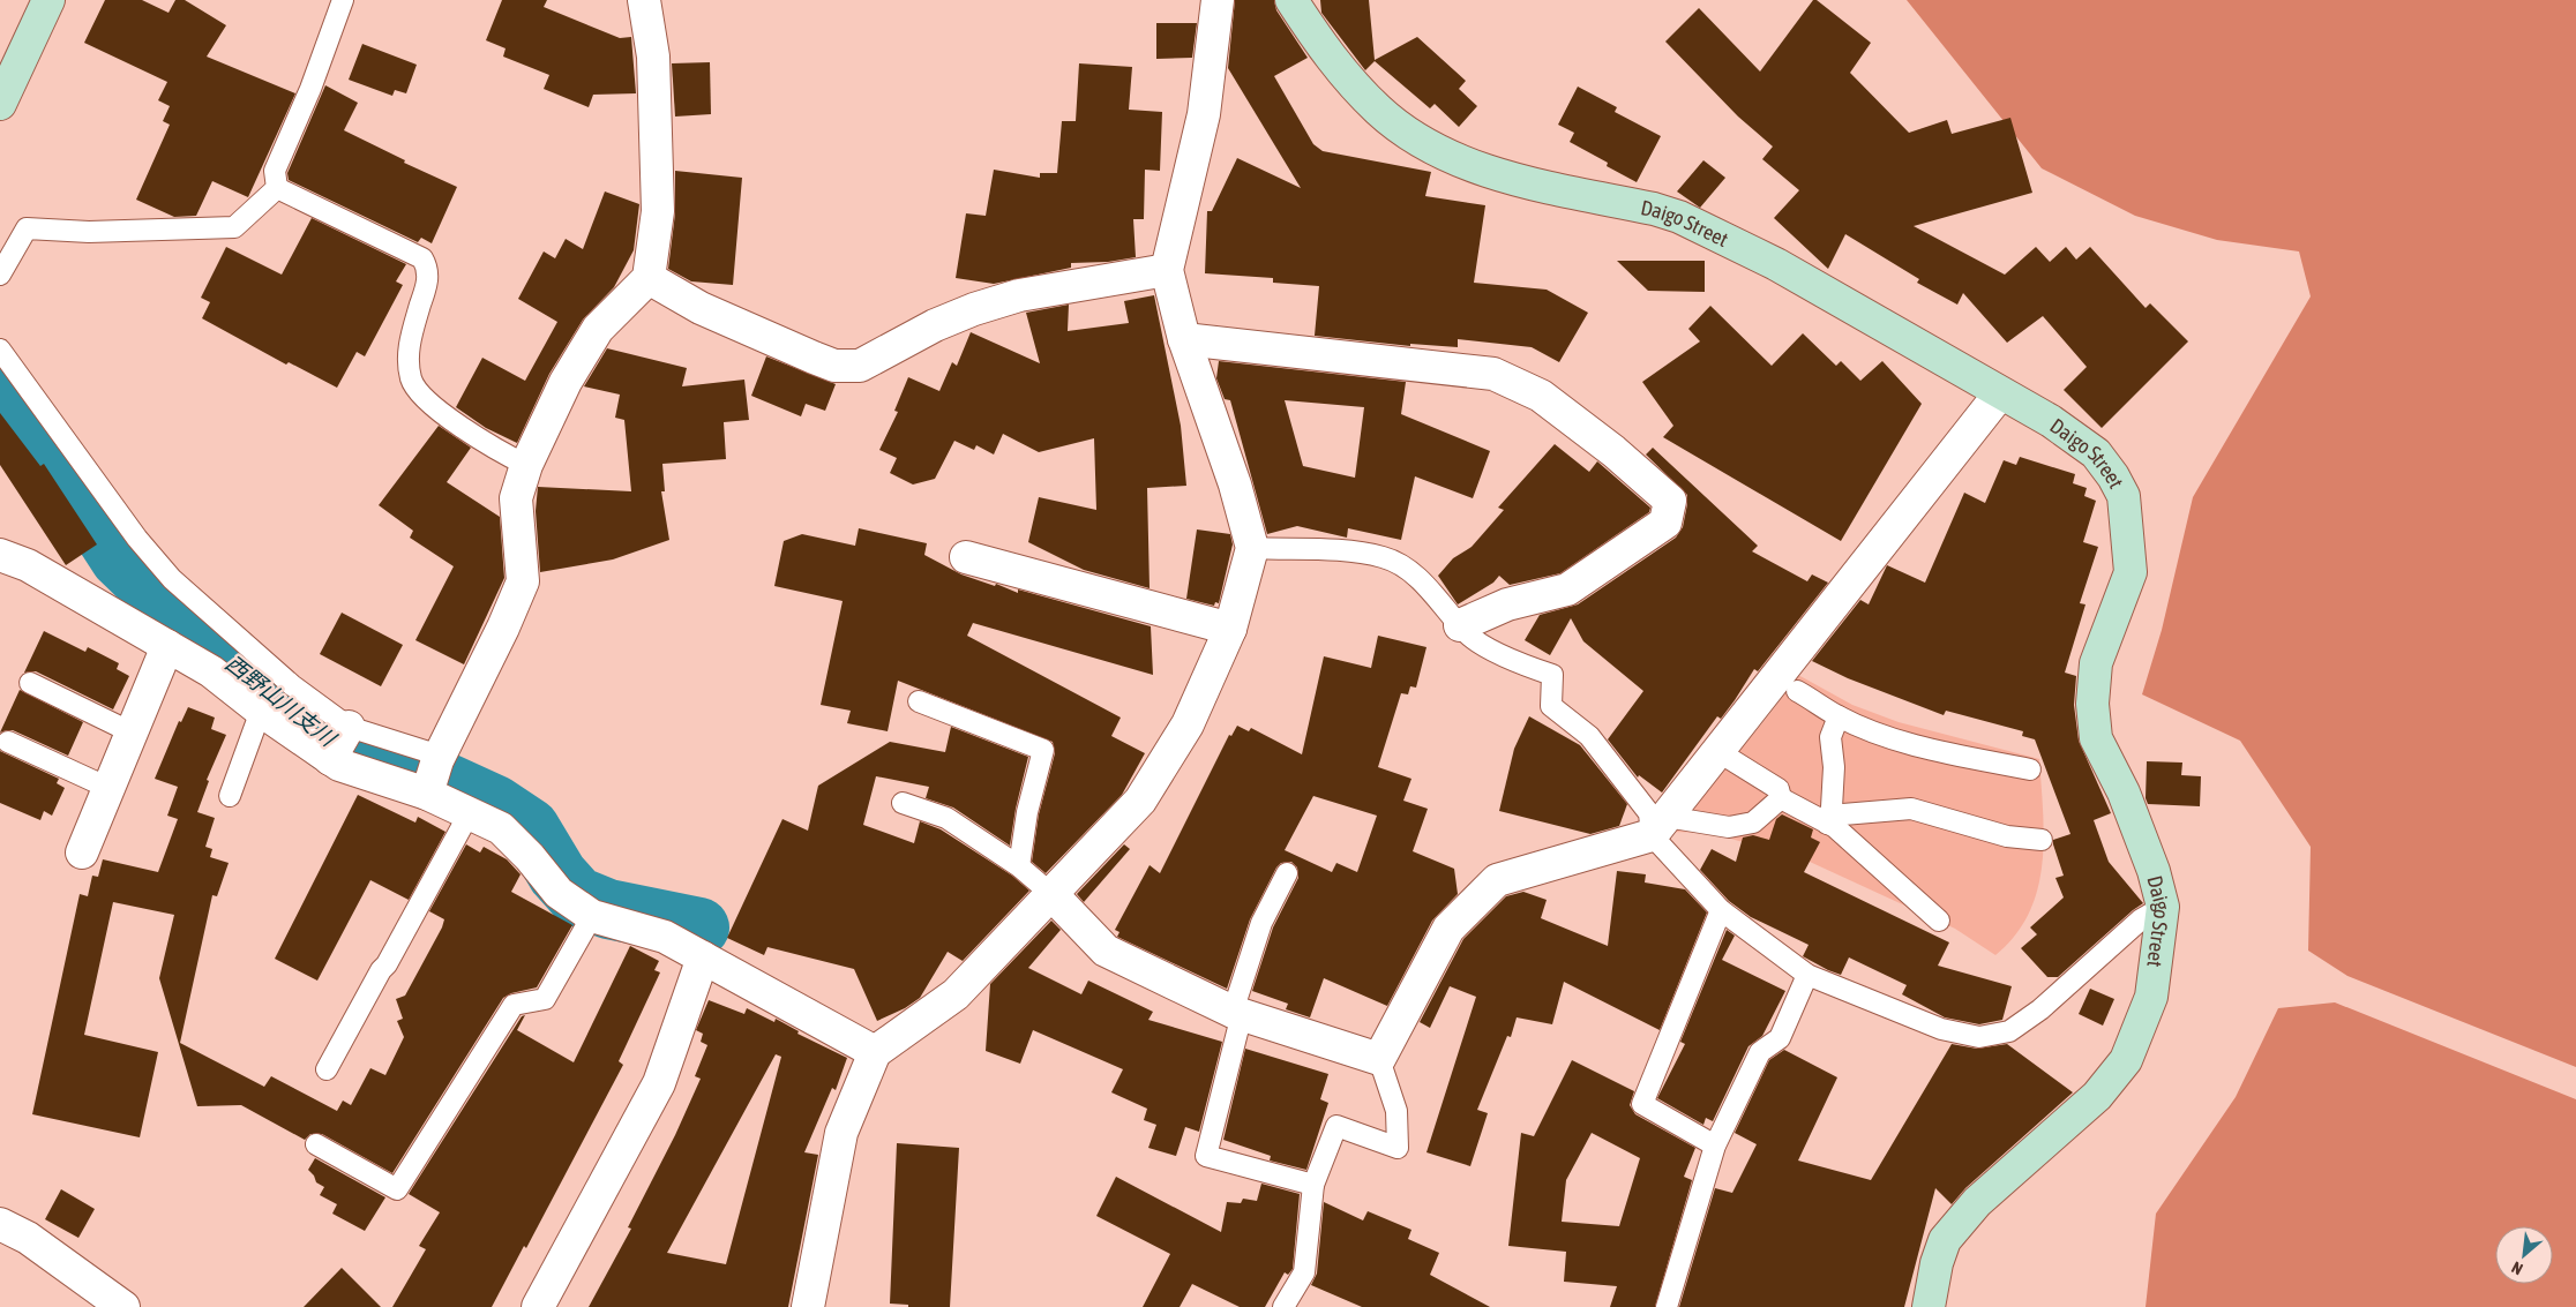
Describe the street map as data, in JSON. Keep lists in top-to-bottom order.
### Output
{
  "streets": {
    "main road": ["Daigo Street"]
  },
  "water": ["西野山川支川"],
  "north": "bottom left"
}
